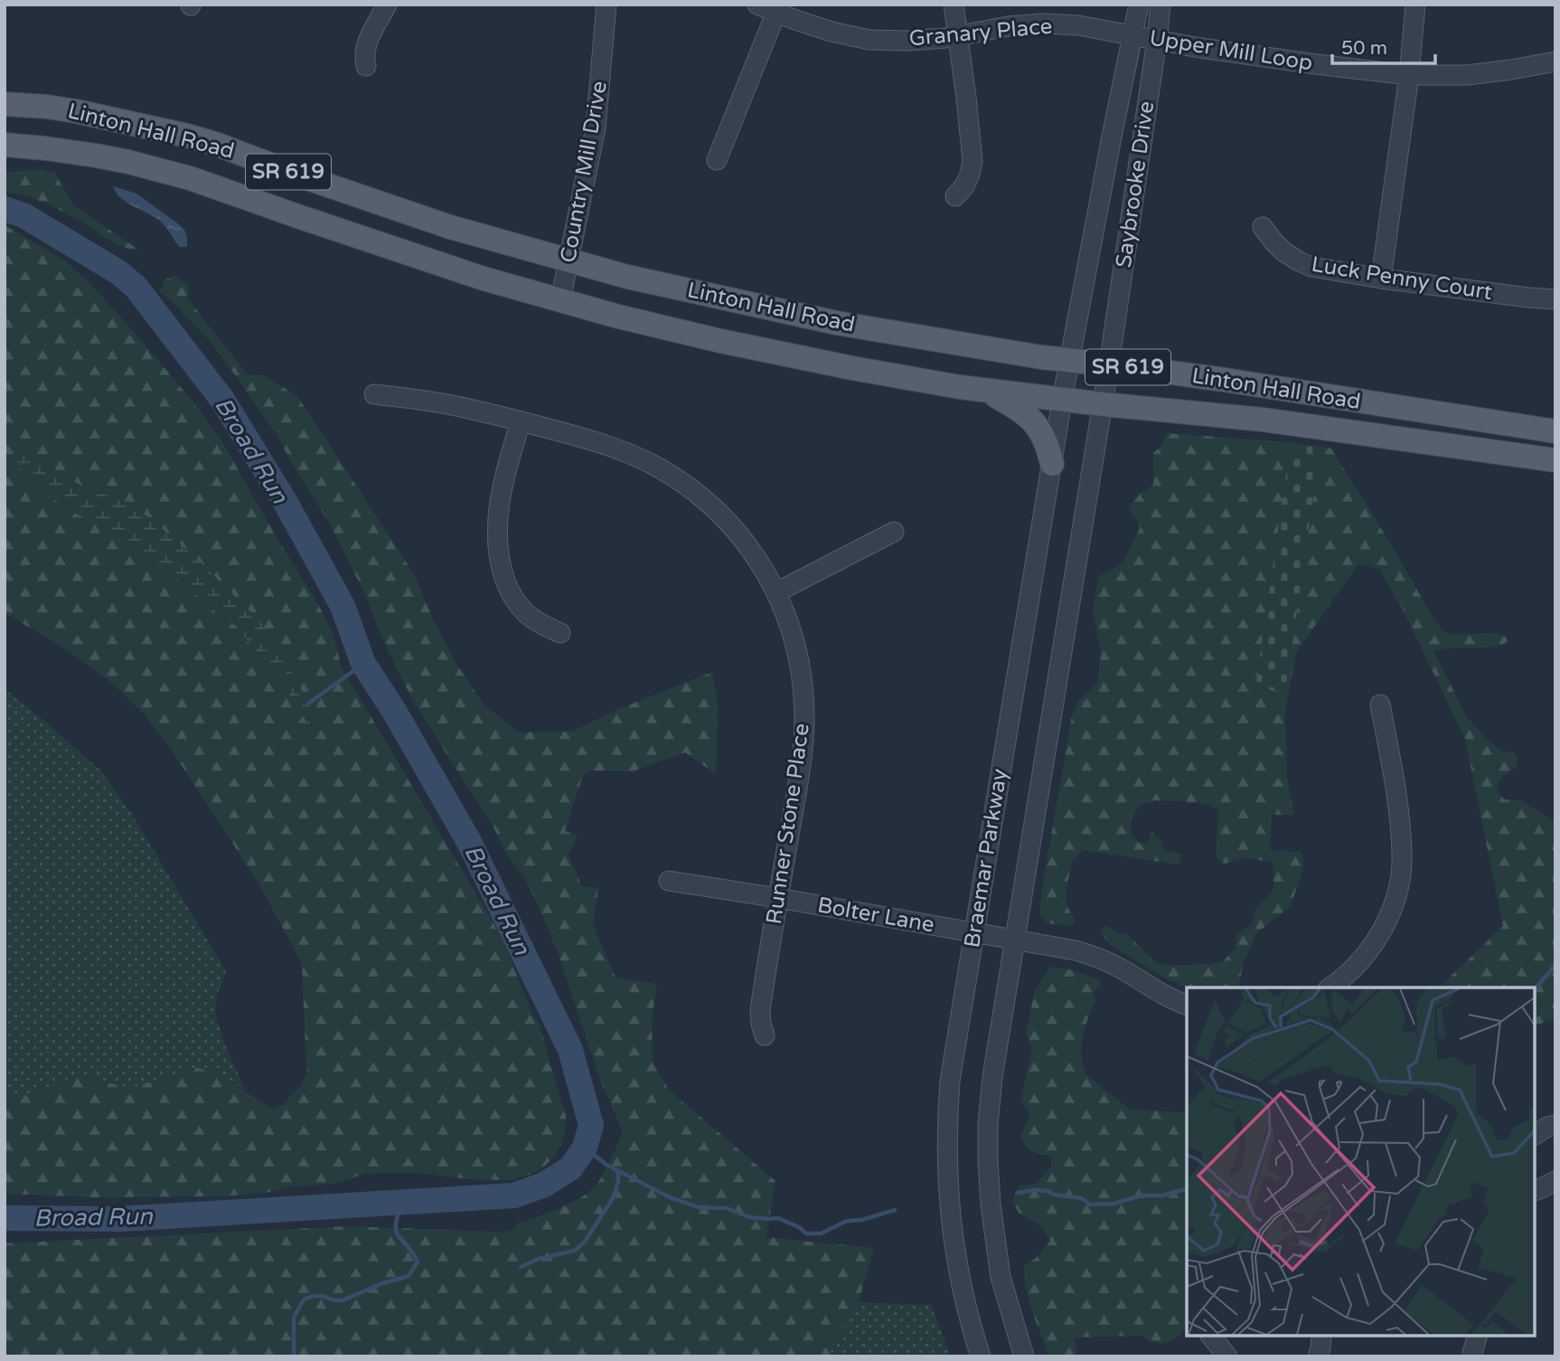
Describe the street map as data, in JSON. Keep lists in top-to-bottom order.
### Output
{
  "streets": {
    "main road": ["Linton Hall Road", "SR 619"],
    "street": [
      "Granary Place",
      "Upper Mill Loop",
      "Country Mill Drive",
      "Saybrooke Drive",
      "Luck Penny Court",
      "Runner Stone Place",
      "Braemar Parkway",
      "Bolter Lane"
    ]
  },
  "crossings": [
    ["Granary Place", "Upper Mill Loop"],
    ["Granary Place", "Saybrooke Drive"],
    ["Upper Mill Loop", "Saybrooke Drive"],
    ["Linton Hall Road", "Country Mill Drive"],
    ["Linton Hall Road", "Saybrooke Drive"],
    ["Linton Hall Road", "Braemar Parkway"],
    ["Saybrooke Drive", "Braemar Parkway"],
    ["Runner Stone Place", "Bolter Lane"],
    ["Braemar Parkway", "Bolter Lane"]
  ],
  "water": ["Broad Run"],
  "scale_bar": "50 m"
}
